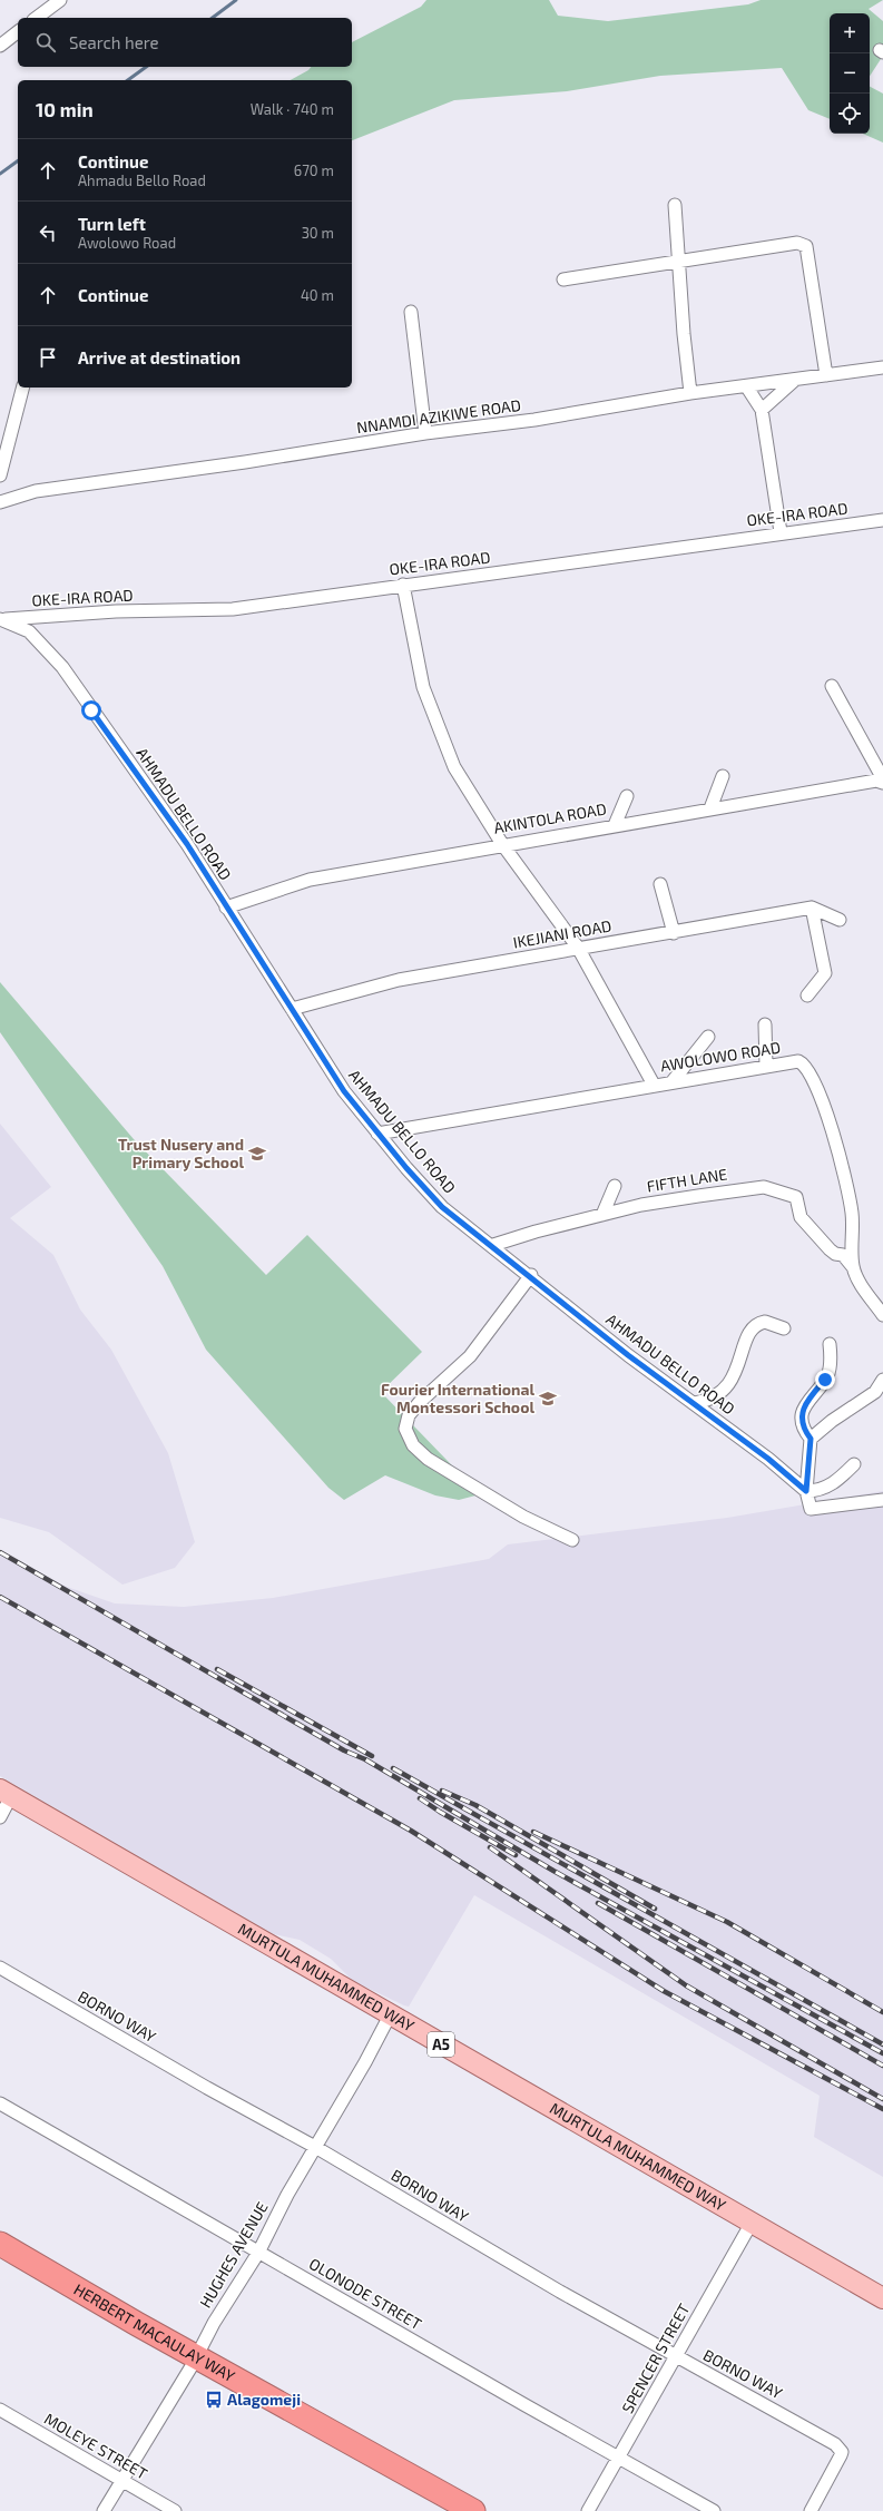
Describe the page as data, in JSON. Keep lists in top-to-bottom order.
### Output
{
  "streets": {
    "highway": ["HERBERT MACAULAY WAY"],
    "main road": ["MURTULA MUHAMMED WAY", "A5"],
    "street": [
      "NNAMDI AZIKIWE ROAD",
      "OKE-IRA ROAD",
      "AHMADU BELLO ROAD",
      "AKINTOLA ROAD",
      "IKEJIANI ROAD",
      "AWOLOWO ROAD",
      "FIFTH LANE",
      "BORNO WAY",
      "HUGHES AVENUE",
      "OLONODE STREET",
      "SPENCER STREET",
      "MOLEYE STREET"
    ]
  },
  "crossings": [
    ["OKE-IRA ROAD", "AHMADU BELLO ROAD"],
    ["AHMADU BELLO ROAD", "AKINTOLA ROAD"],
    ["AHMADU BELLO ROAD", "IKEJIANI ROAD"],
    ["AHMADU BELLO ROAD", "AWOLOWO ROAD"],
    ["AHMADU BELLO ROAD", "FIFTH LANE"],
    ["AWOLOWO ROAD", "FIFTH LANE"],
    ["MURTULA MUHAMMED WAY", "HUGHES AVENUE"],
    ["MURTULA MUHAMMED WAY", "SPENCER STREET"],
    ["BORNO WAY", "HUGHES AVENUE"],
    ["BORNO WAY", "SPENCER STREET"],
    ["HUGHES AVENUE", "OLONODE STREET"],
    ["HUGHES AVENUE", "HERBERT MACAULAY WAY"],
    ["HUGHES AVENUE", "MOLEYE STREET"],
    ["OLONODE STREET", "SPENCER STREET"]
  ],
  "places": {
    "school or university": ["Trust Nusery and Primary School", "Fourier International Montessori School"],
    "bus stop": ["Alagomeji"]
  },
  "page": {
    "map_buttons": ["+", "−"],
    "search": "Search here",
    "heading": ["10 min", "Walk · 740 m"],
    "list": [
      ["Continue", "Ahmadu Bello Road", "670 m"],
      ["Turn left", "Awolowo Road", "30 m"],
      ["Continue", "40 m"],
      "Arrive at destination"
    ]
  }
}
